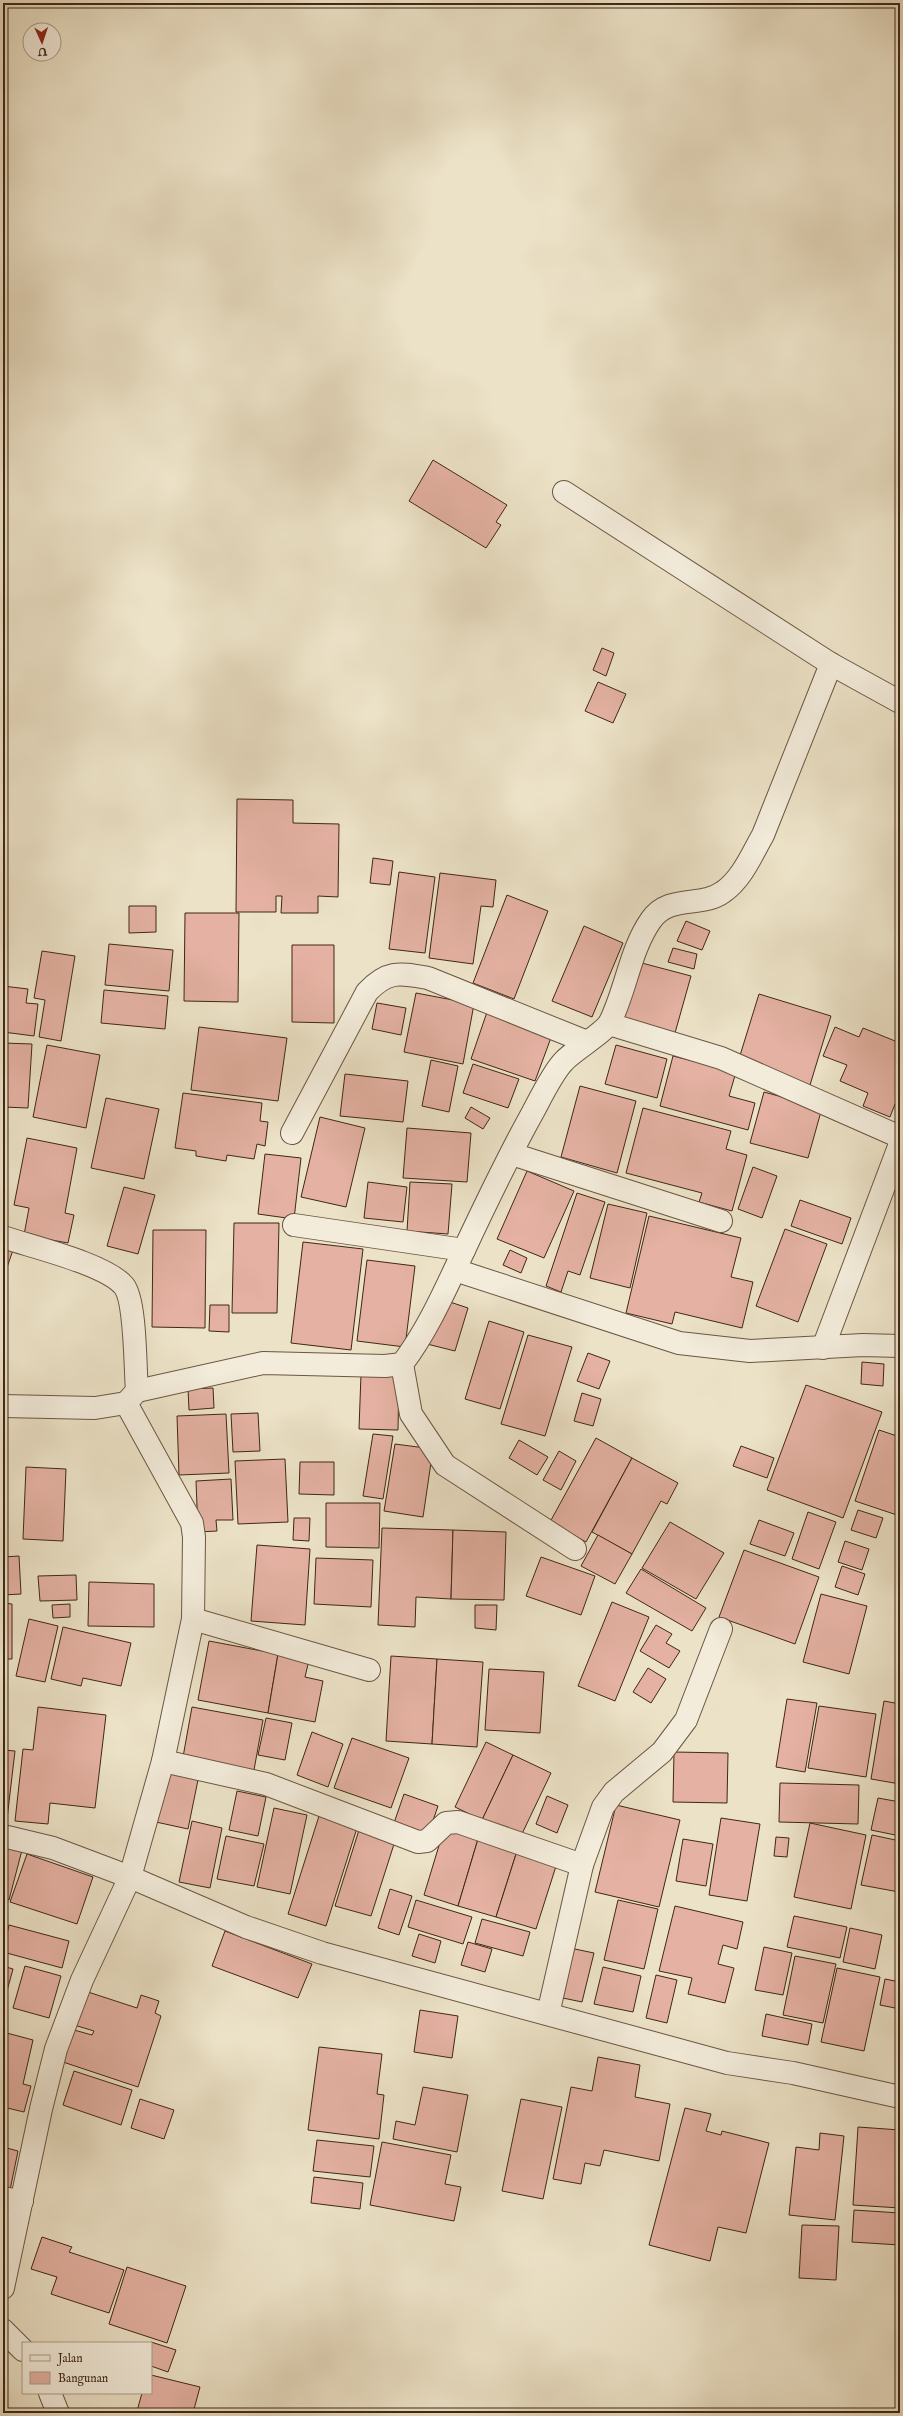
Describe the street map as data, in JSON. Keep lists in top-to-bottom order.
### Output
{
  "legend": ["Jalan", "Bangunan"],
  "north": "bottom"
}
